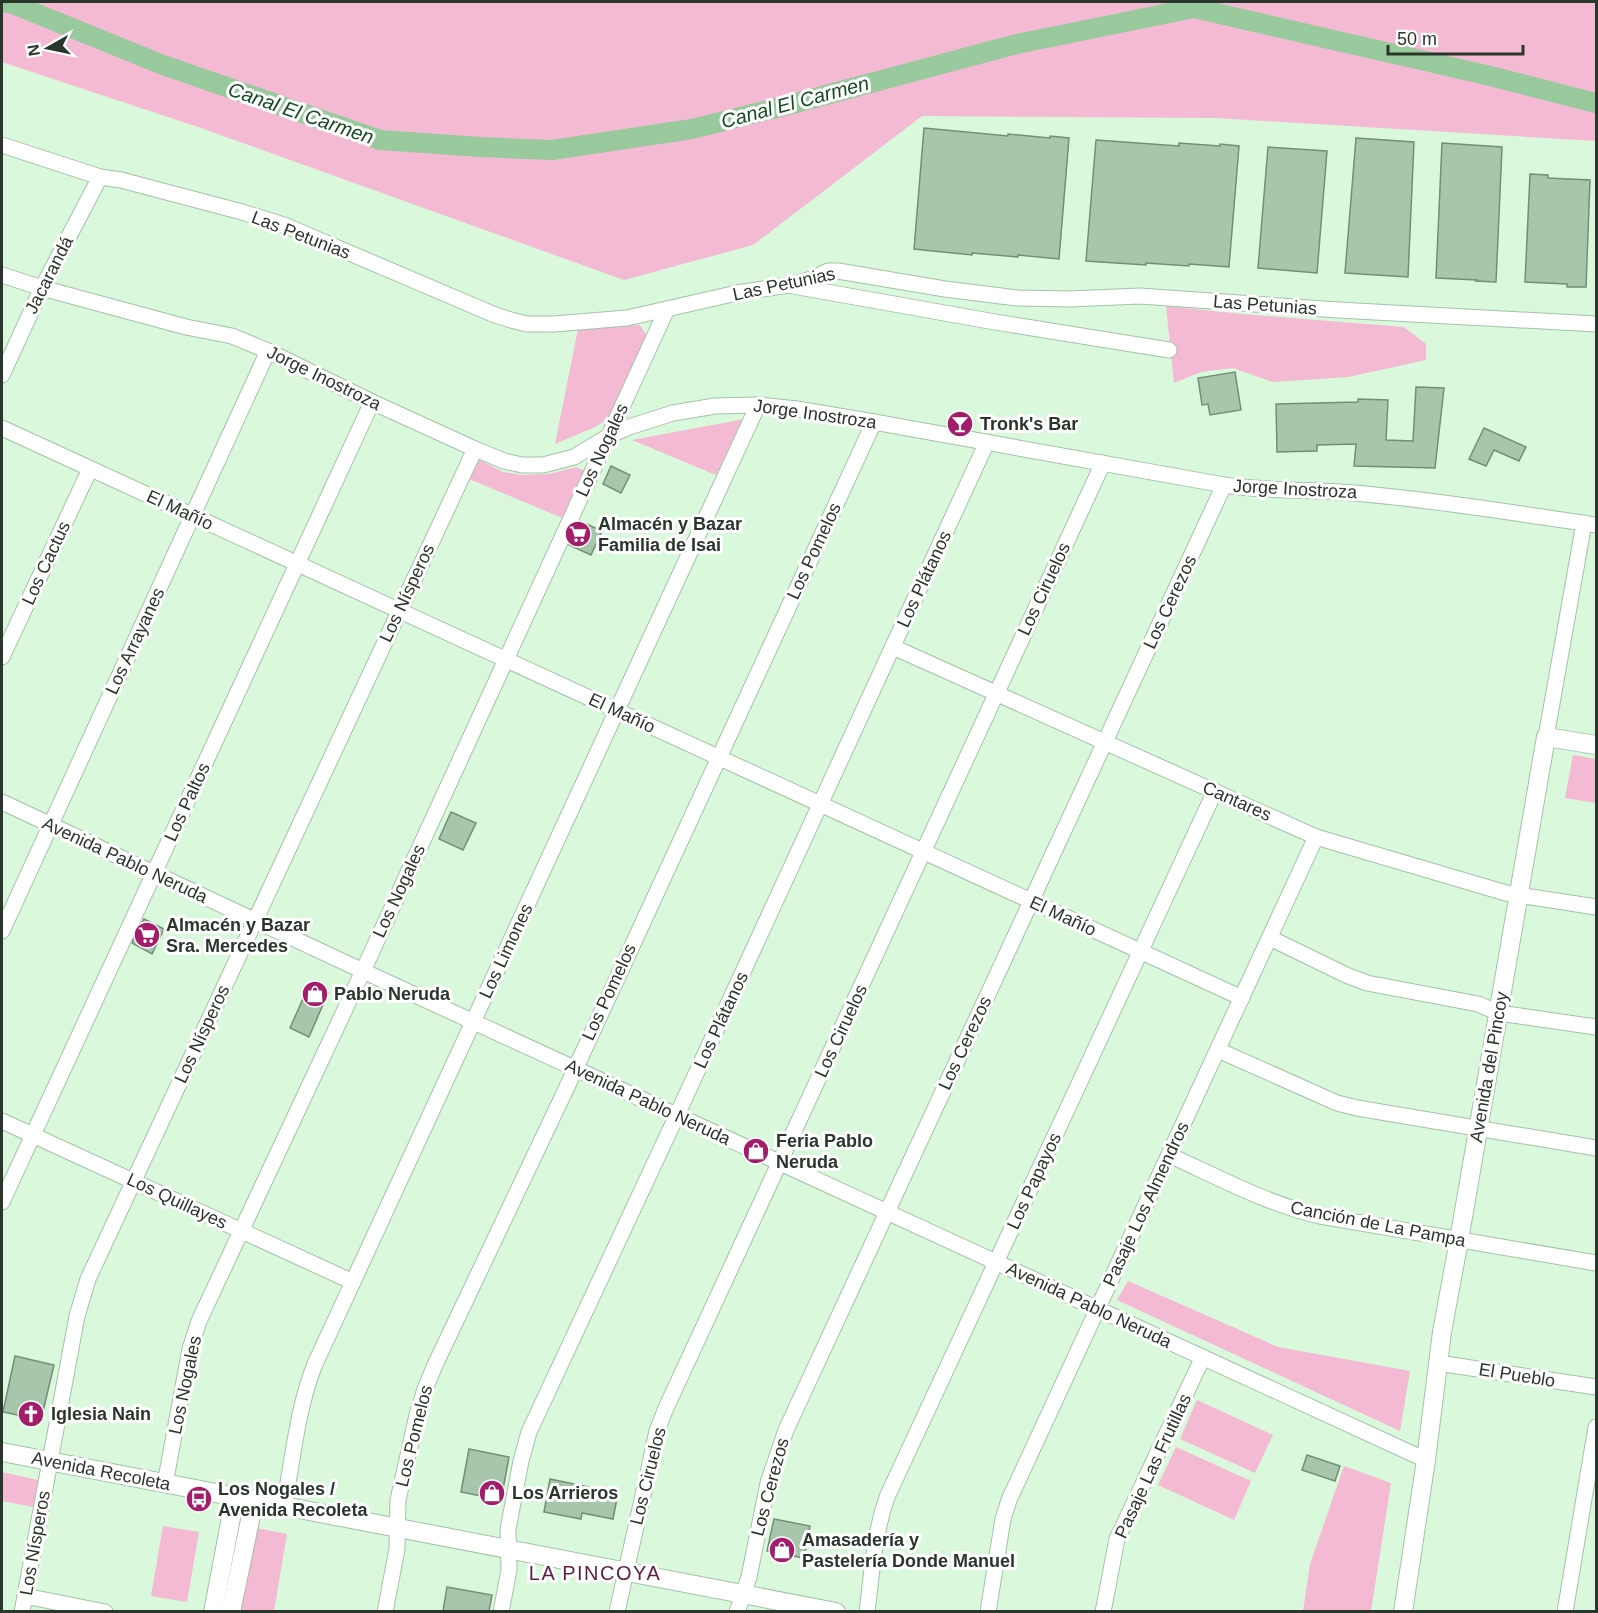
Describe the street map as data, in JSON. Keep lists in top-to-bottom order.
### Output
{
  "streets": {
    "street": [
      "Las Petunias",
      "Jacarandá",
      "Jorge Inostroza",
      "Los Nogales",
      "El Mañío",
      "Los Pomelos",
      "Los Cactus",
      "Los Plátanos",
      "Los Ciruelos",
      "Los Nísperos",
      "Los Cerezos",
      "Los Arrayanes",
      "Cantares",
      "Los Paltos",
      "Avenida Pablo Neruda",
      "Los Limones",
      "Avenida del Pincoy",
      "Los Papayos",
      "Los Quillayes",
      "Pasaje Los Almendros",
      "Canción de La Pampa",
      "El Pueblo",
      "Pasaje Las Frutillas",
      "Avenida Recoleta"
    ]
  },
  "crossings": [
    ["Las Petunias", "Jacarandá"],
    ["Las Petunias", "Los Nogales"],
    ["Jacarandá", "Jorge Inostroza"],
    ["Jorge Inostroza", "Los Nogales"],
    ["Jorge Inostroza", "Los Pomelos"],
    ["Jorge Inostroza", "Los Plátanos"],
    ["Jorge Inostroza", "Los Ciruelos"],
    ["Jorge Inostroza", "Los Nísperos"],
    ["Jorge Inostroza", "Los Cerezos"],
    ["Jorge Inostroza", "Los Arrayanes"],
    ["Jorge Inostroza", "Los Paltos"],
    ["Jorge Inostroza", "Los Limones"],
    ["Jorge Inostroza", "Avenida del Pincoy"],
    ["Los Nogales", "El Mañío"],
    ["Los Nogales", "Avenida Pablo Neruda"],
    ["Los Nogales", "Los Quillayes"],
    ["Los Nogales", "Avenida Recoleta"],
    ["El Mañío", "Los Pomelos"],
    ["El Mañío", "Los Cactus"],
    ["El Mañío", "Los Plátanos"],
    ["El Mañío", "Los Ciruelos"],
    ["El Mañío", "Los Nísperos"],
    ["El Mañío", "Los Cerezos"],
    ["El Mañío", "Los Arrayanes"],
    ["El Mañío", "Los Paltos"],
    ["El Mañío", "Los Limones"],
    ["El Mañío", "Los Papayos"],
    ["El Mañío", "Pasaje Los Almendros"],
    ["Los Pomelos", "Avenida Pablo Neruda"],
    ["Los Pomelos", "Avenida Recoleta"],
    ["Los Plátanos", "Cantares"],
    ["Los Plátanos", "Avenida Pablo Neruda"],
    ["Los Plátanos", "Avenida Recoleta"],
    ["Los Ciruelos", "Cantares"],
    ["Los Ciruelos", "Avenida Pablo Neruda"],
    ["Los Ciruelos", "Avenida Recoleta"],
    ["Los Nísperos", "Avenida Pablo Neruda"],
    ["Los Nísperos", "Los Quillayes"],
    ["Los Nísperos", "Avenida Recoleta"],
    ["Los Cerezos", "Cantares"],
    ["Los Cerezos", "Avenida Pablo Neruda"],
    ["Los Cerezos", "Avenida Recoleta"],
    ["Los Arrayanes", "Avenida Pablo Neruda"],
    ["Cantares", "Avenida del Pincoy"],
    ["Cantares", "Los Papayos"],
    ["Cantares", "Pasaje Los Almendros"],
    ["Los Paltos", "Avenida Pablo Neruda"],
    ["Los Paltos", "Los Quillayes"],
    ["Avenida Pablo Neruda", "Los Limones"],
    ["Avenida Pablo Neruda", "Avenida del Pincoy"],
    ["Avenida Pablo Neruda", "Los Papayos"],
    ["Avenida Pablo Neruda", "Pasaje Los Almendros"],
    ["Avenida Pablo Neruda", "Pasaje Las Frutillas"],
    ["Los Limones", "Los Quillayes"],
    ["Los Limones", "Avenida Recoleta"],
    ["Avenida del Pincoy", "Canción de La Pampa"],
    ["Avenida del Pincoy", "El Pueblo"],
    ["Pasaje Los Almendros", "Canción de La Pampa"]
  ],
  "districts": ["LA PINCOYA"],
  "water": ["Canal El Carmen"],
  "places": {
    "bar": ["Tronk's Bar"],
    "supermarket": ["Almacén y Bazar Familia de Isai", "Almacén y Bazar Sra. Mercedes"],
    "shop": [
      "Pablo Neruda",
      "Feria Pablo Neruda",
      "Los Arrieros",
      "Amasadería y Pastelería Donde Manuel"
    ],
    "church": ["Iglesia Nain"],
    "bus stop": ["Los Nogales / Avenida Recoleta"]
  },
  "scale_bar": "50 m",
  "north": "left"
}
